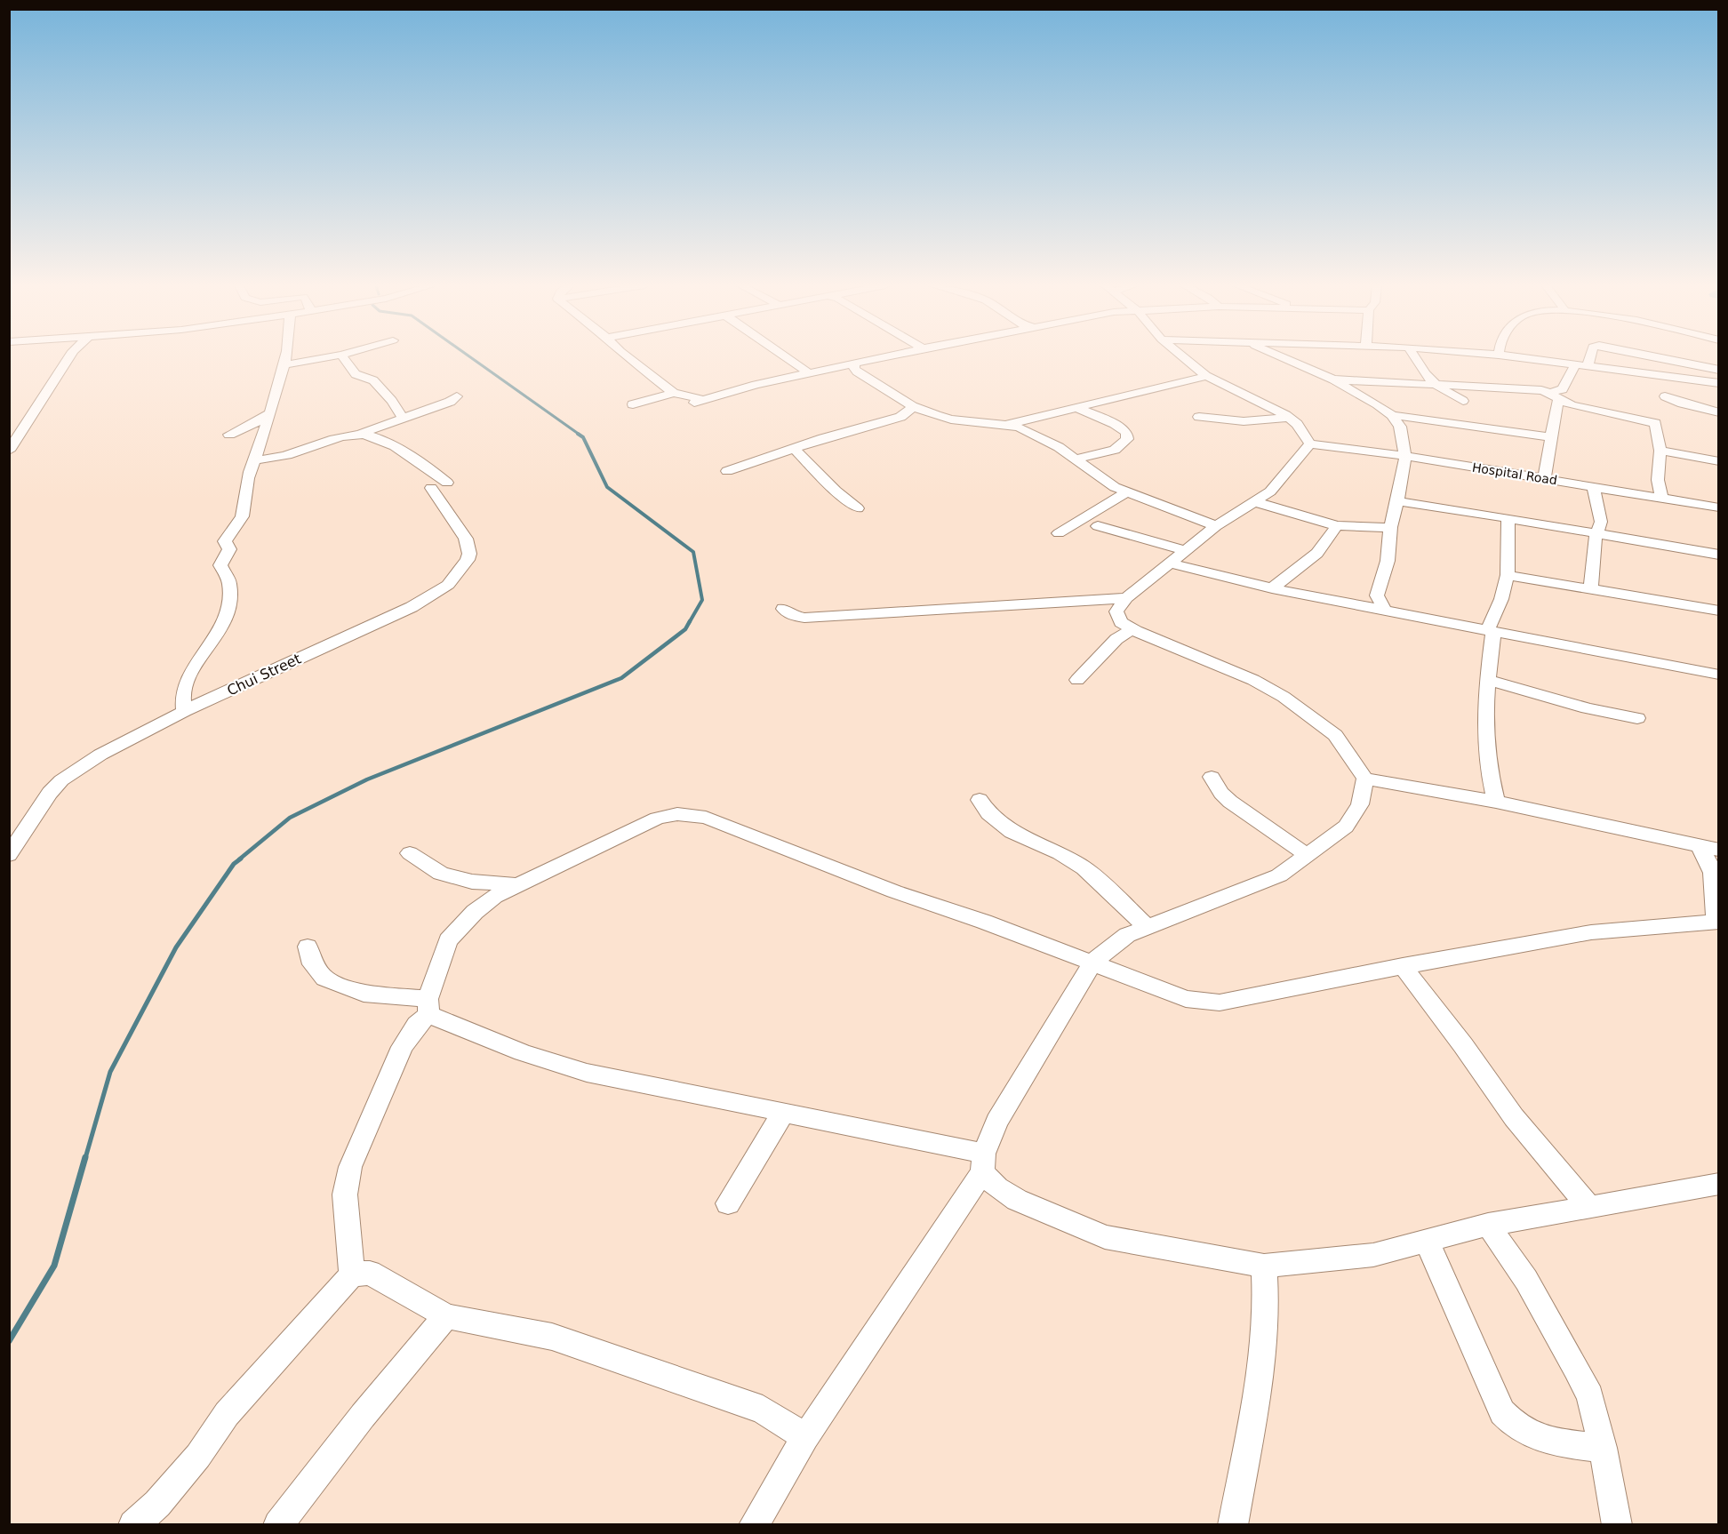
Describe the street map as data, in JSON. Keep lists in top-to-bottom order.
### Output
{
  "streets": {
    "street": ["Hospital Road", "Chui Street"]
  }
}
